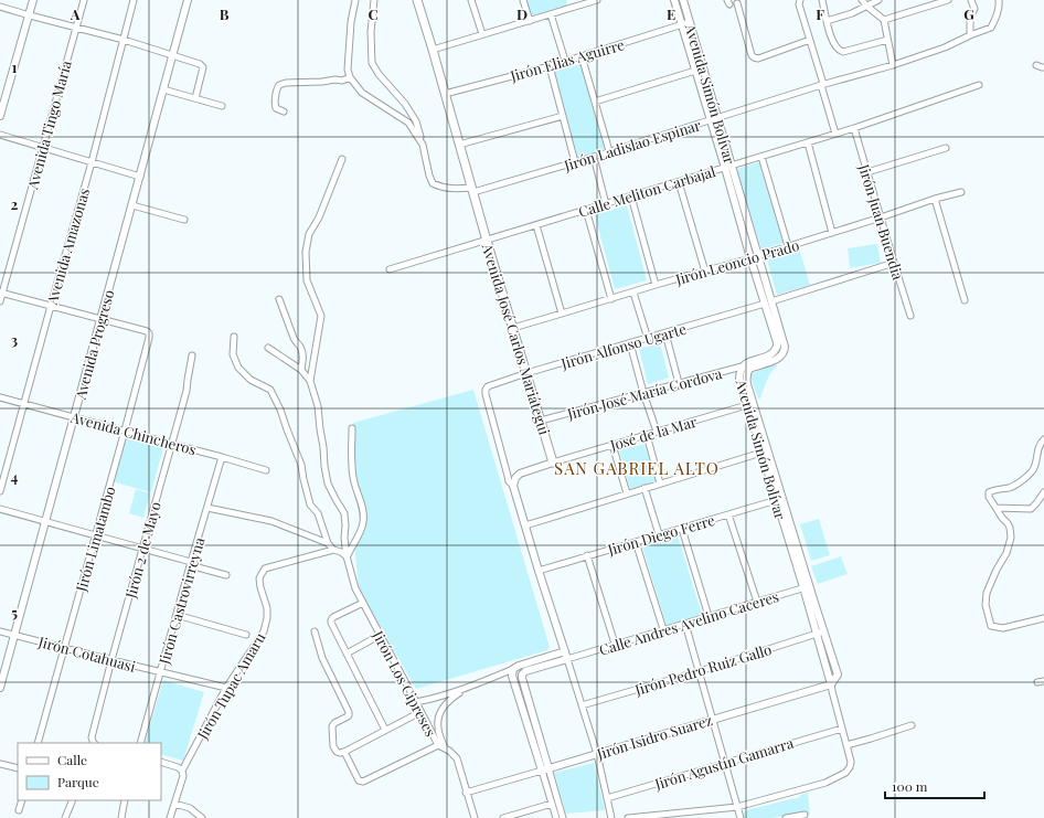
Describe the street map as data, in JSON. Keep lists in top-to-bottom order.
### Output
{
  "streets": {
    "main road": ["Avenida José Carlos Mariátegui"],
    "street": [
      "Jirón Elias Aguirre",
      "Avenida Simón Bolívar",
      "Avenida Tingo María",
      "Jirón Ladislao Espinar",
      "Calle Meliton Carbajal",
      "Jirón Juan Buendia",
      "Avenida Amazonas",
      "Jirón Leoncio Prado",
      "Avenida Progreso",
      "Jirón Alfonso Ugarte",
      "Jirón José María Cordova",
      "Avenida Chincheros",
      "José de la Mar",
      "Jirón Diego Ferre",
      "Jirón Limatambo",
      "Jirón 2 de Mayo",
      "Jirón Castrovirreyna",
      "Calle Andres Avelino Caceres",
      "Jirón Cotahuasi",
      "Jirón Pedro Ruiz Gallo",
      "Jirón Los Cipreses",
      "Jirón Tupac Amaru",
      "Jirón Isidro Suarez",
      "Jirón Agustín Gamarra"
    ]
  },
  "crossings": [
    ["Jirón Elias Aguirre", "Avenida Simón Bolívar"],
    ["Jirón Elias Aguirre", "Avenida José Carlos Mariátegui"],
    ["Avenida Simón Bolívar", "Jirón Ladislao Espinar"],
    ["Avenida Simón Bolívar", "Calle Meliton Carbajal"],
    ["Avenida Simón Bolívar", "Jirón Leoncio Prado"],
    ["Avenida Simón Bolívar", "Jirón Alfonso Ugarte"],
    ["Avenida Simón Bolívar", "Jirón José María Cordova"],
    ["Avenida Simón Bolívar", "José de la Mar"],
    ["Avenida Simón Bolívar", "Jirón Diego Ferre"],
    ["Avenida Simón Bolívar", "Calle Andres Avelino Caceres"],
    ["Avenida Simón Bolívar", "Jirón Pedro Ruiz Gallo"],
    ["Avenida Simón Bolívar", "Jirón Isidro Suarez"],
    ["Avenida Simón Bolívar", "Jirón Agustín Gamarra"],
    ["Jirón Ladislao Espinar", "Avenida José Carlos Mariátegui"],
    ["Calle Meliton Carbajal", "Jirón Juan Buendia"],
    ["Calle Meliton Carbajal", "Avenida José Carlos Mariátegui"],
    ["Jirón Juan Buendia", "Jirón Leoncio Prado"],
    ["Jirón Juan Buendia", "Jirón Alfonso Ugarte"],
    ["Avenida Amazonas", "Avenida Chincheros"],
    ["Jirón Leoncio Prado", "Avenida José Carlos Mariátegui"],
    ["Avenida José Carlos Mariátegui", "Jirón Alfonso Ugarte"],
    ["Avenida José Carlos Mariátegui", "Jirón José María Cordova"],
    ["Avenida José Carlos Mariátegui", "José de la Mar"],
    ["Avenida Progreso", "Avenida Chincheros"],
    ["Avenida Progreso", "Jirón Limatambo"],
    ["Avenida Progreso", "Jirón Cotahuasi"],
    ["Avenida Chincheros", "Jirón Limatambo"],
    ["Avenida Chincheros", "Jirón 2 de Mayo"],
    ["Avenida Chincheros", "Jirón Castrovirreyna"],
    ["Jirón Limatambo", "Jirón Cotahuasi"],
    ["Jirón 2 de Mayo", "Jirón Cotahuasi"],
    ["Jirón Castrovirreyna", "Jirón Cotahuasi"],
    ["Jirón Cotahuasi", "Jirón Tupac Amaru"],
    ["Jirón Los Cipreses", "Jirón Isidro Suarez"]
  ],
  "districts": ["SAN GABRIEL ALTO"],
  "legend": ["Calle", "Parque"],
  "scale_bar": "100 m",
  "grid": {
    "columns": [
      "A",
      "B",
      "C",
      "D",
      "E",
      "F",
      "G"
    ],
    "rows": [
      "1",
      "2",
      "3",
      "4",
      "5"
    ]
  }
}
